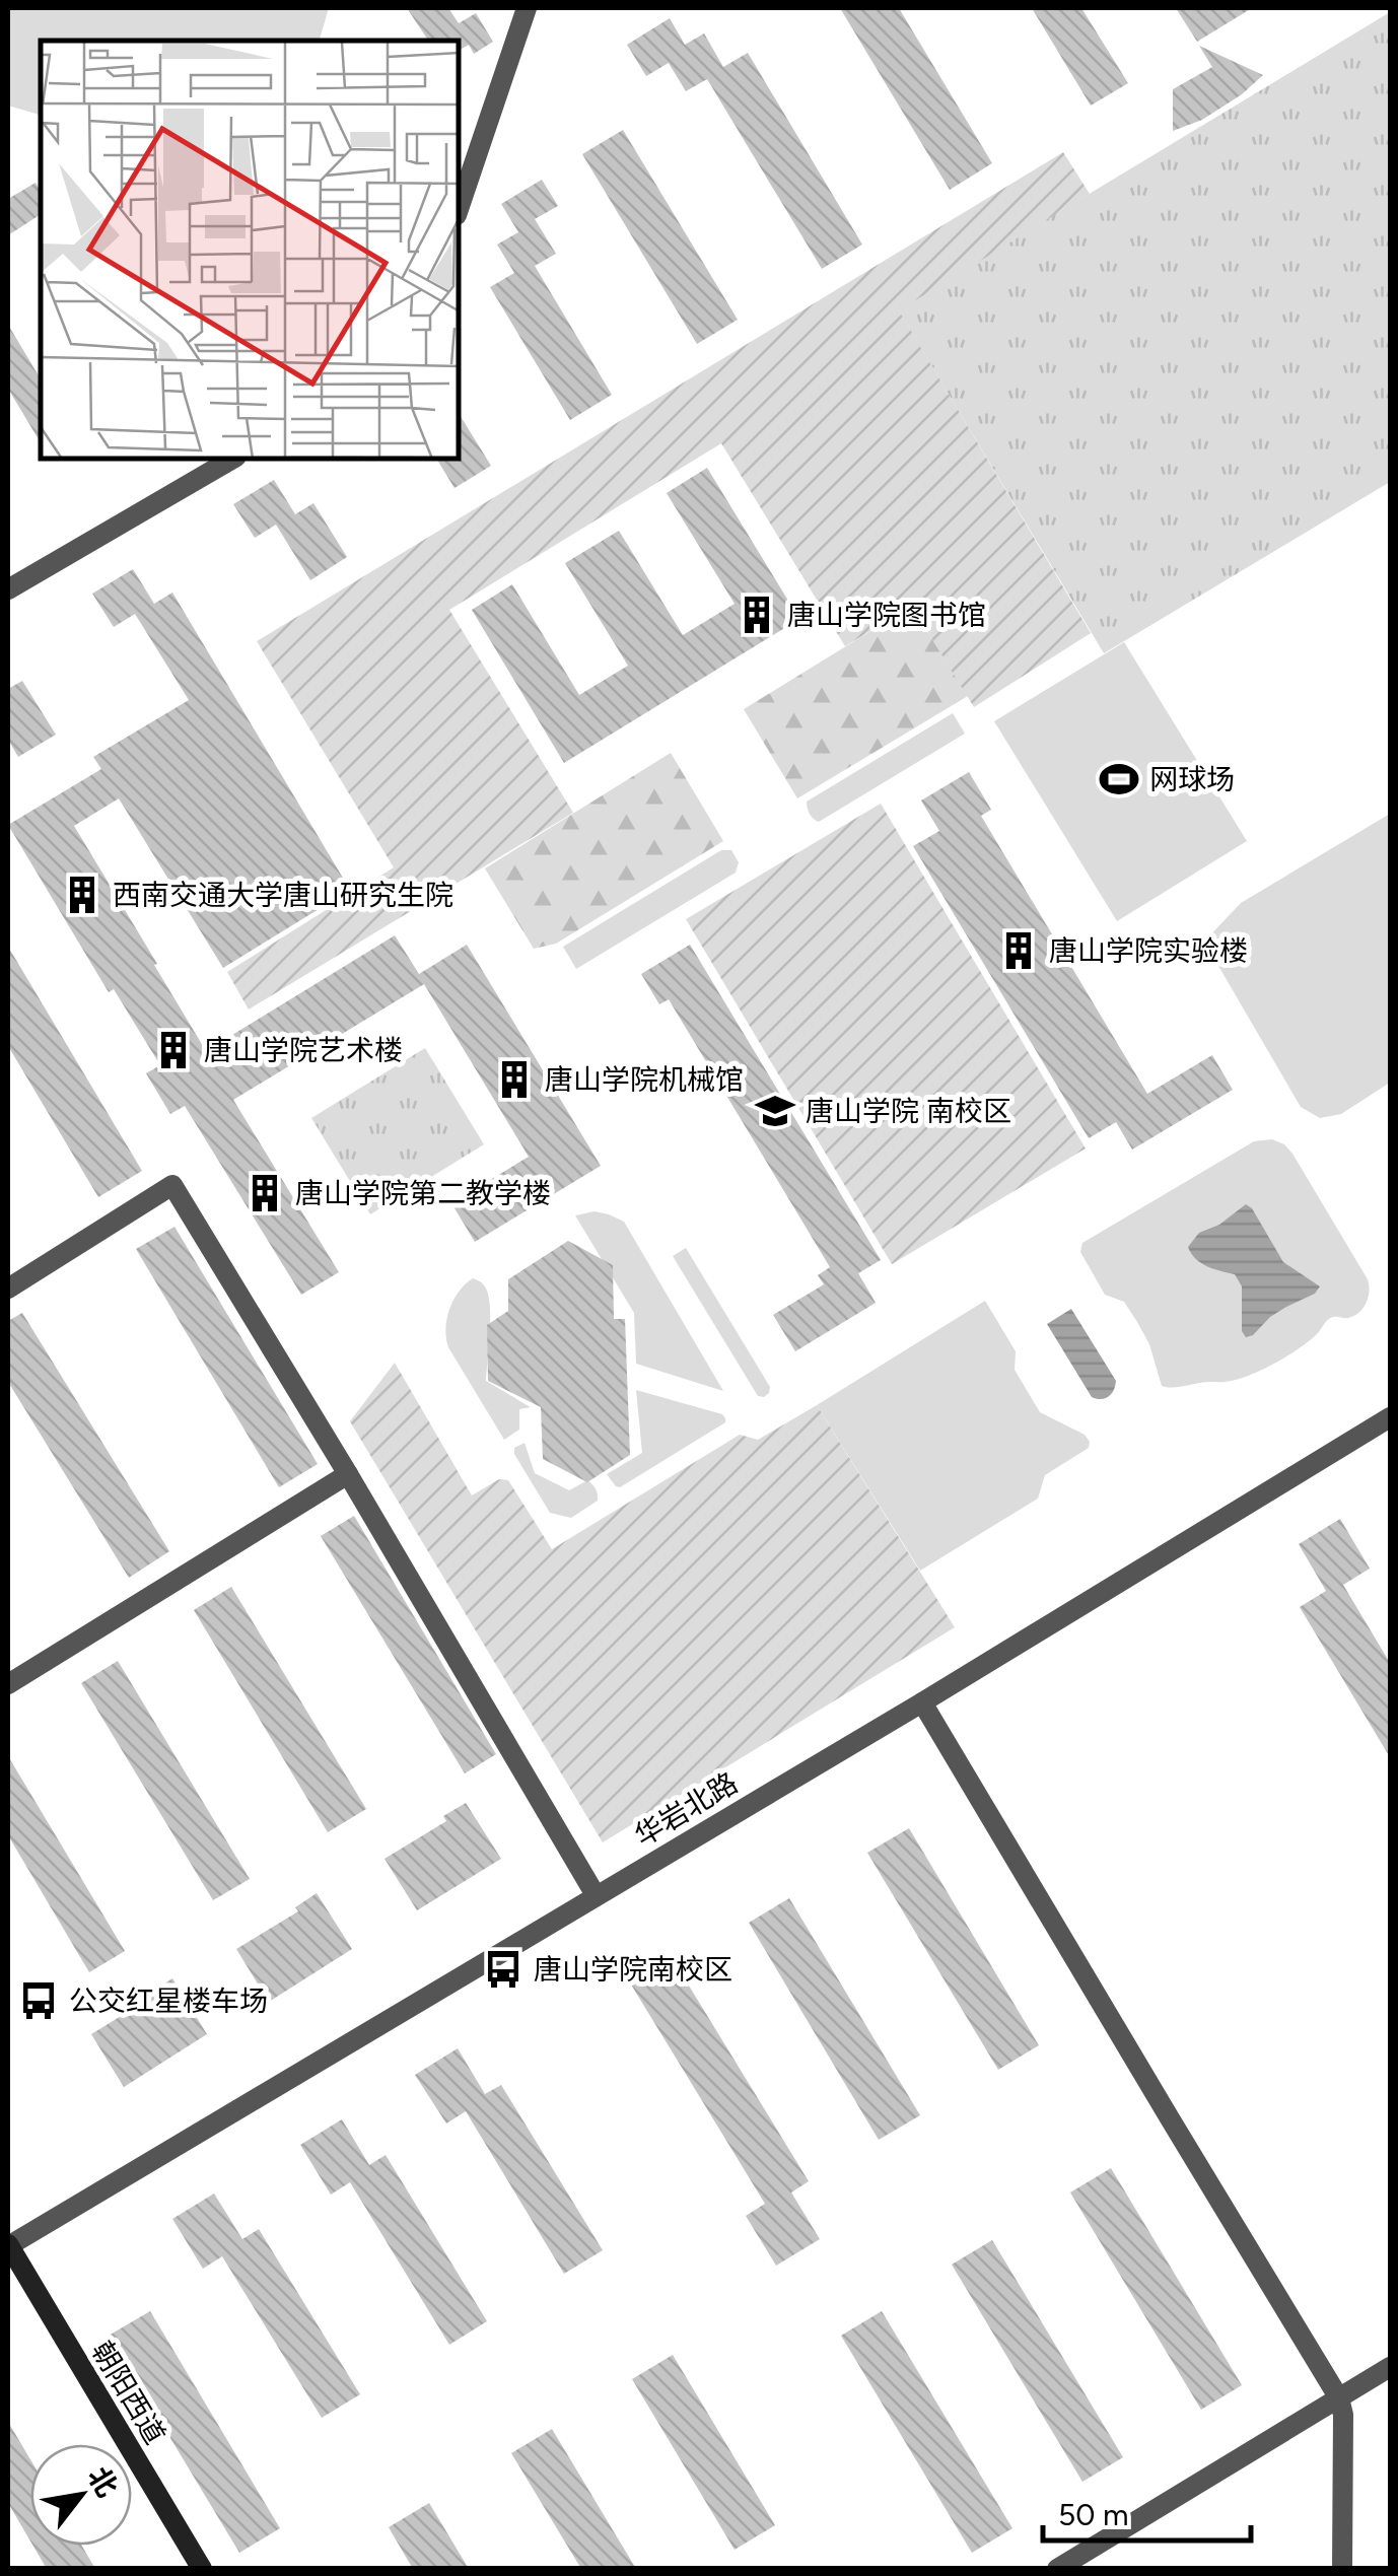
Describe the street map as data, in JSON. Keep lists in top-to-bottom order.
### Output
{
  "streets": {
    "main road": ["朝阳西道"],
    "street": ["华岩北路"]
  },
  "crossings": [
    ["华岩北路", "朝阳西道"]
  ],
  "places": {
    "building": [
      "唐山学院图书馆",
      "西南交通大学唐山研究生院",
      "唐山学院实验楼",
      "唐山学院艺术楼",
      "唐山学院机械馆",
      "唐山学院第二教学楼"
    ],
    "sports": ["网球场"],
    "school or university": ["唐山学院 南校区"],
    "bus stop": ["唐山学院南校区", "公交红星楼车场"]
  },
  "scale_bar": "50 m",
  "north": "top right"
}
